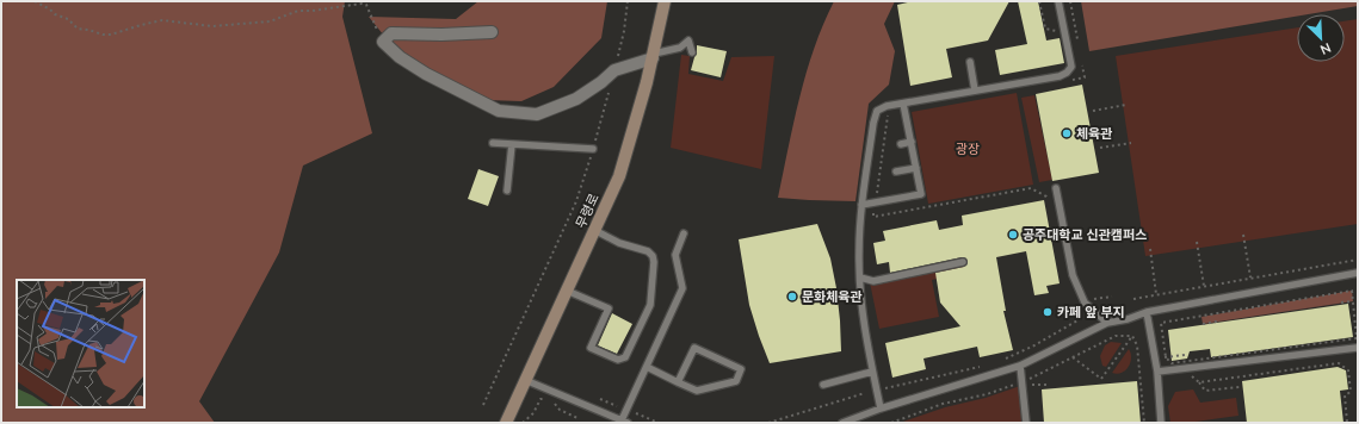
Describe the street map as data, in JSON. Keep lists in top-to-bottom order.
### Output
{
  "streets": {
    "main road": ["무령로"]
  },
  "parks": ["광장"],
  "places": [
    "체육관",
    "공주대학교 신관캠퍼스",
    "문화체육관",
    "카페 앞 부지"
  ],
  "north": "bottom right"
}
